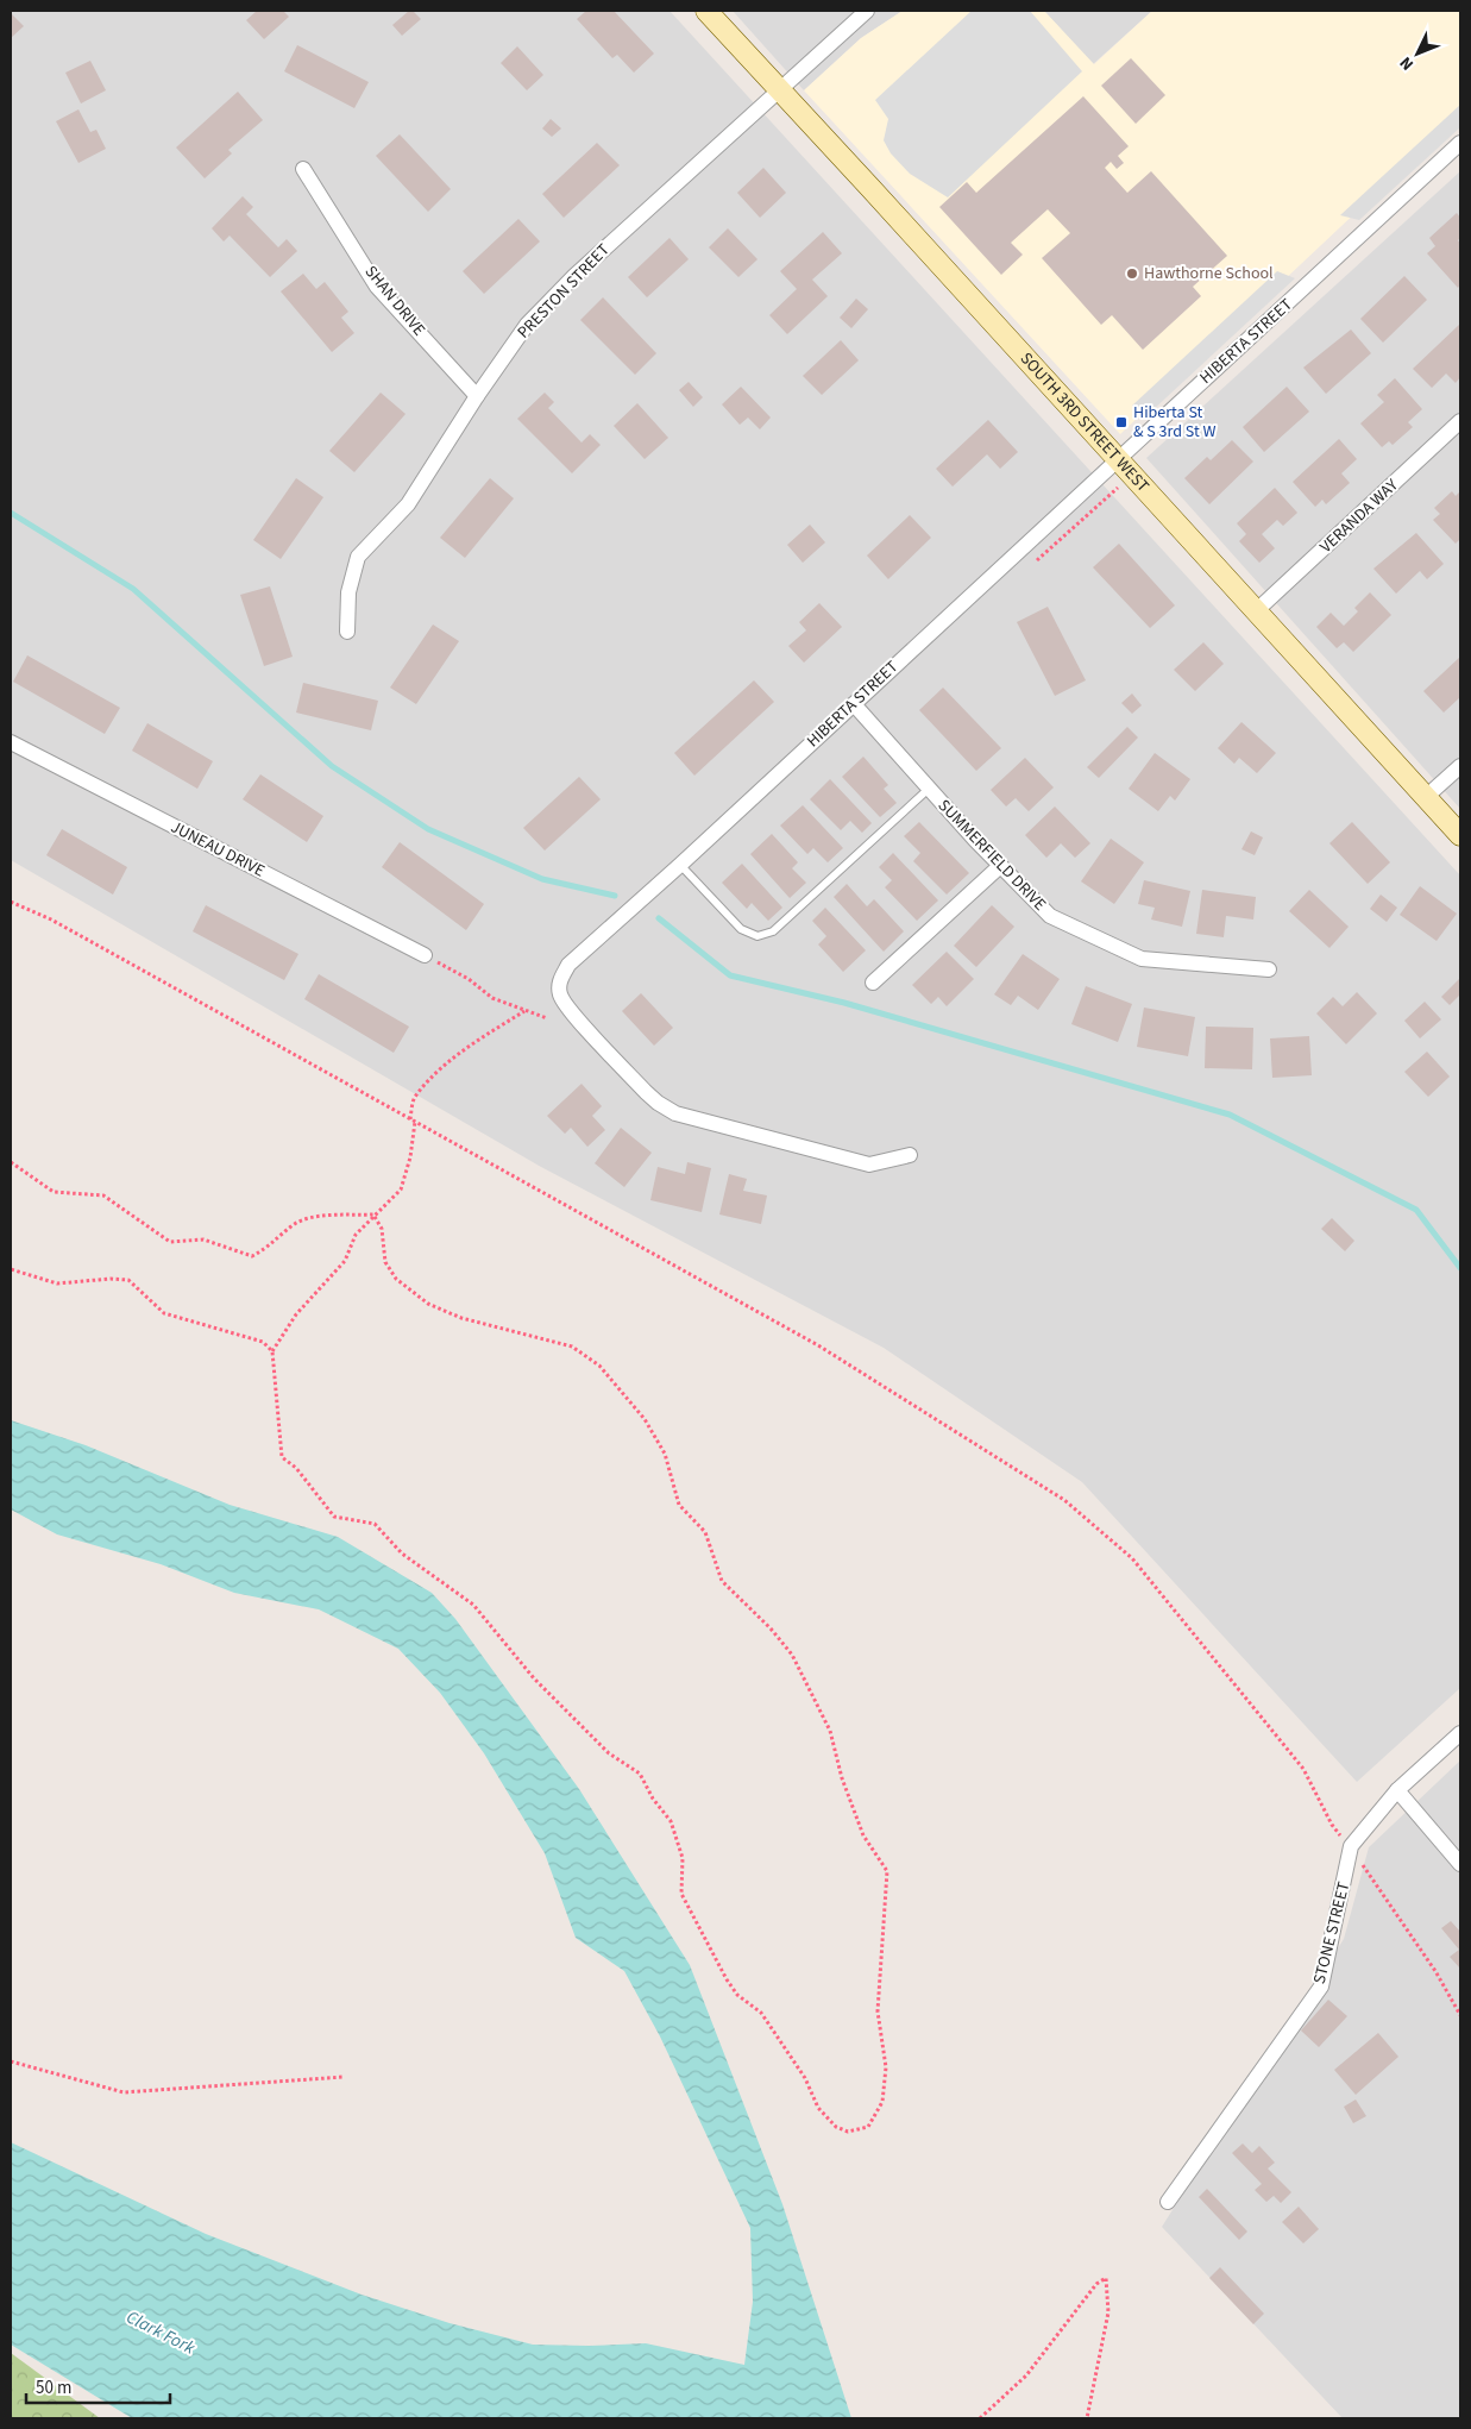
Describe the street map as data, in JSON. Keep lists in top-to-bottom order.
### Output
{
  "streets": {
    "street": [
      "PRESTON STREET",
      "SHAN DRIVE",
      "HIBERTA STREET",
      "SOUTH 3RD STREET WEST",
      "VERANDA WAY",
      "JUNEAU DRIVE",
      "SUMMERFIELD DRIVE",
      "STONE STREET"
    ]
  },
  "crossings": [
    ["PRESTON STREET", "SHAN DRIVE"],
    ["PRESTON STREET", "SOUTH 3RD STREET WEST"],
    ["HIBERTA STREET", "SOUTH 3RD STREET WEST"],
    ["HIBERTA STREET", "SUMMERFIELD DRIVE"],
    ["SOUTH 3RD STREET WEST", "VERANDA WAY"]
  ],
  "water": ["Clark Fork"],
  "places": {
    "other": ["Hawthorne School"],
    "transit": ["Hiberta St & S 3rd St W"]
  },
  "scale_bar": "50 m",
  "north": "bottom left"
}
